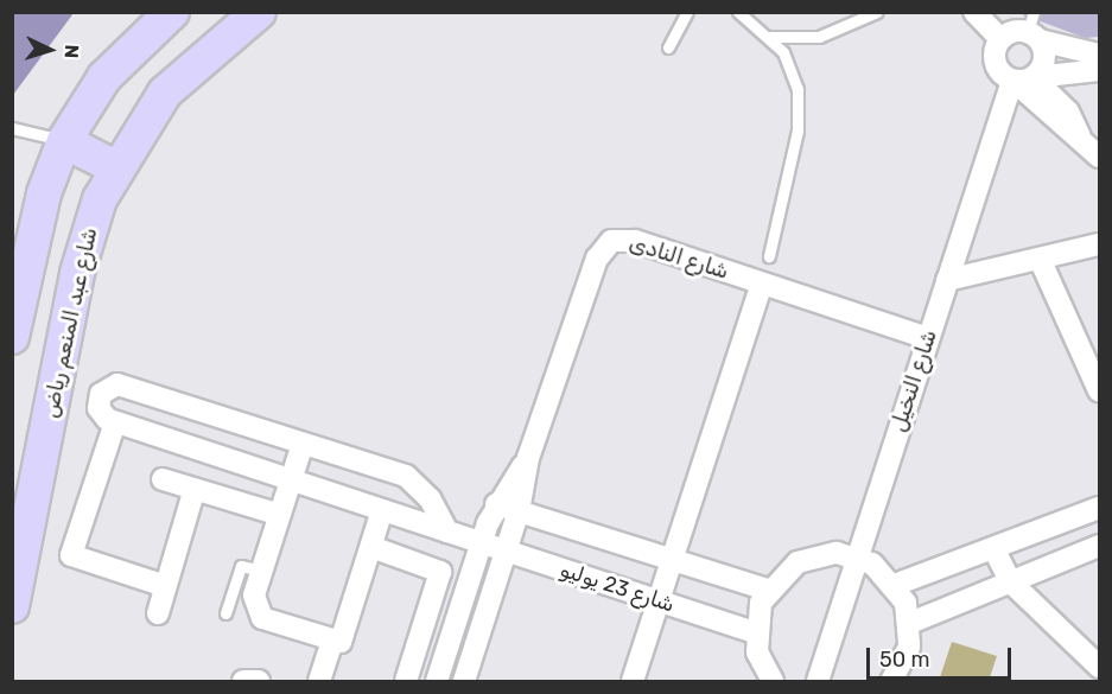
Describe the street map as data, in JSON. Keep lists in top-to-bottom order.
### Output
{
  "streets": {
    "highway": ["شارع عبد المنعم رياض"],
    "street": ["شارع النادى", "شارع النخيل", "شارع 23 يوليو"]
  },
  "crossings": [
    ["شارع النادى", "شارع النخيل"],
    ["شارع النادى", "شارع 23 يوليو"]
  ],
  "scale_bar": "50 m",
  "north": "right"
}
